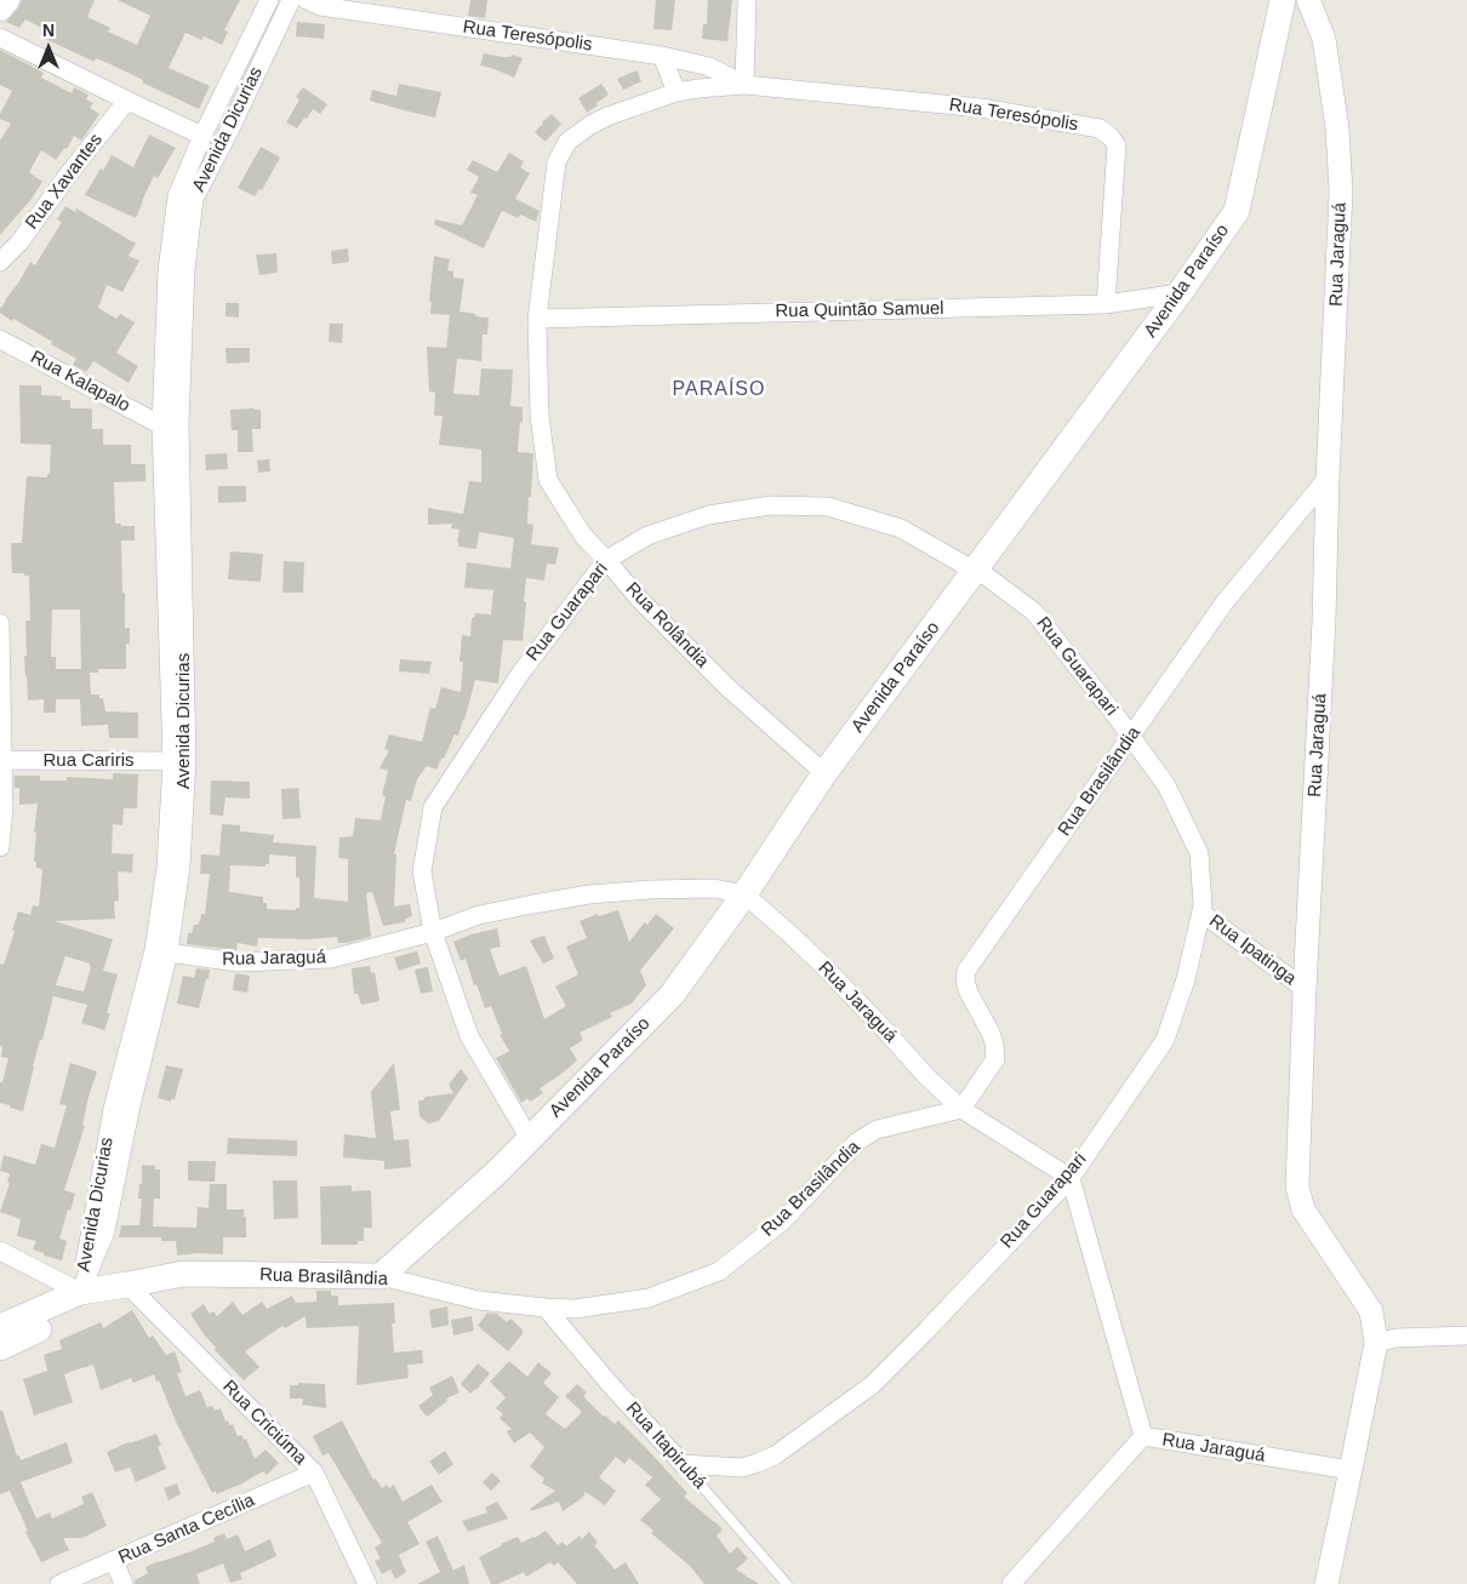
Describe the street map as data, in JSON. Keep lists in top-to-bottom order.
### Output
{
  "streets": {
    "main road": ["Avenida Paraíso", "Rua Brasilândia"],
    "street": [
      "Rua Teresópolis",
      "Avenida Dicurias",
      "Rua Xavantes",
      "Rua Jaraguá",
      "Rua Quintão Samuel",
      "Rua Kalapalo",
      "Rua Guarapari",
      "Rua Rolândia",
      "Rua Cariris",
      "Rua Ipatinga",
      "Rua Criciúma",
      "Rua Itapirubá",
      "Rua Santa Cecília"
    ]
  },
  "crossings": [
    ["Rua Teresópolis", "Rua Quintão Samuel"],
    ["Rua Teresópolis", "Rua Rolândia"],
    ["Avenida Dicurias", "Rua Jaraguá"],
    ["Avenida Dicurias", "Rua Kalapalo"],
    ["Avenida Dicurias", "Rua Cariris"],
    ["Avenida Dicurias", "Rua Brasilândia"],
    ["Rua Jaraguá", "Avenida Paraíso"],
    ["Rua Jaraguá", "Rua Guarapari"],
    ["Rua Jaraguá", "Rua Brasilândia"],
    ["Rua Jaraguá", "Rua Ipatinga"],
    ["Avenida Paraíso", "Rua Quintão Samuel"],
    ["Avenida Paraíso", "Rua Guarapari"],
    ["Avenida Paraíso", "Rua Rolândia"],
    ["Avenida Paraíso", "Rua Brasilândia"],
    ["Rua Quintão Samuel", "Rua Rolândia"],
    ["Rua Guarapari", "Rua Rolândia"],
    ["Rua Guarapari", "Rua Brasilândia"],
    ["Rua Guarapari", "Rua Ipatinga"],
    ["Rua Guarapari", "Rua Itapirubá"],
    ["Rua Brasilândia", "Rua Criciúma"],
    ["Rua Brasilândia", "Rua Itapirubá"],
    ["Rua Criciúma", "Rua Santa Cecília"]
  ],
  "districts": ["PARAÍSO"],
  "north": "top"
}
